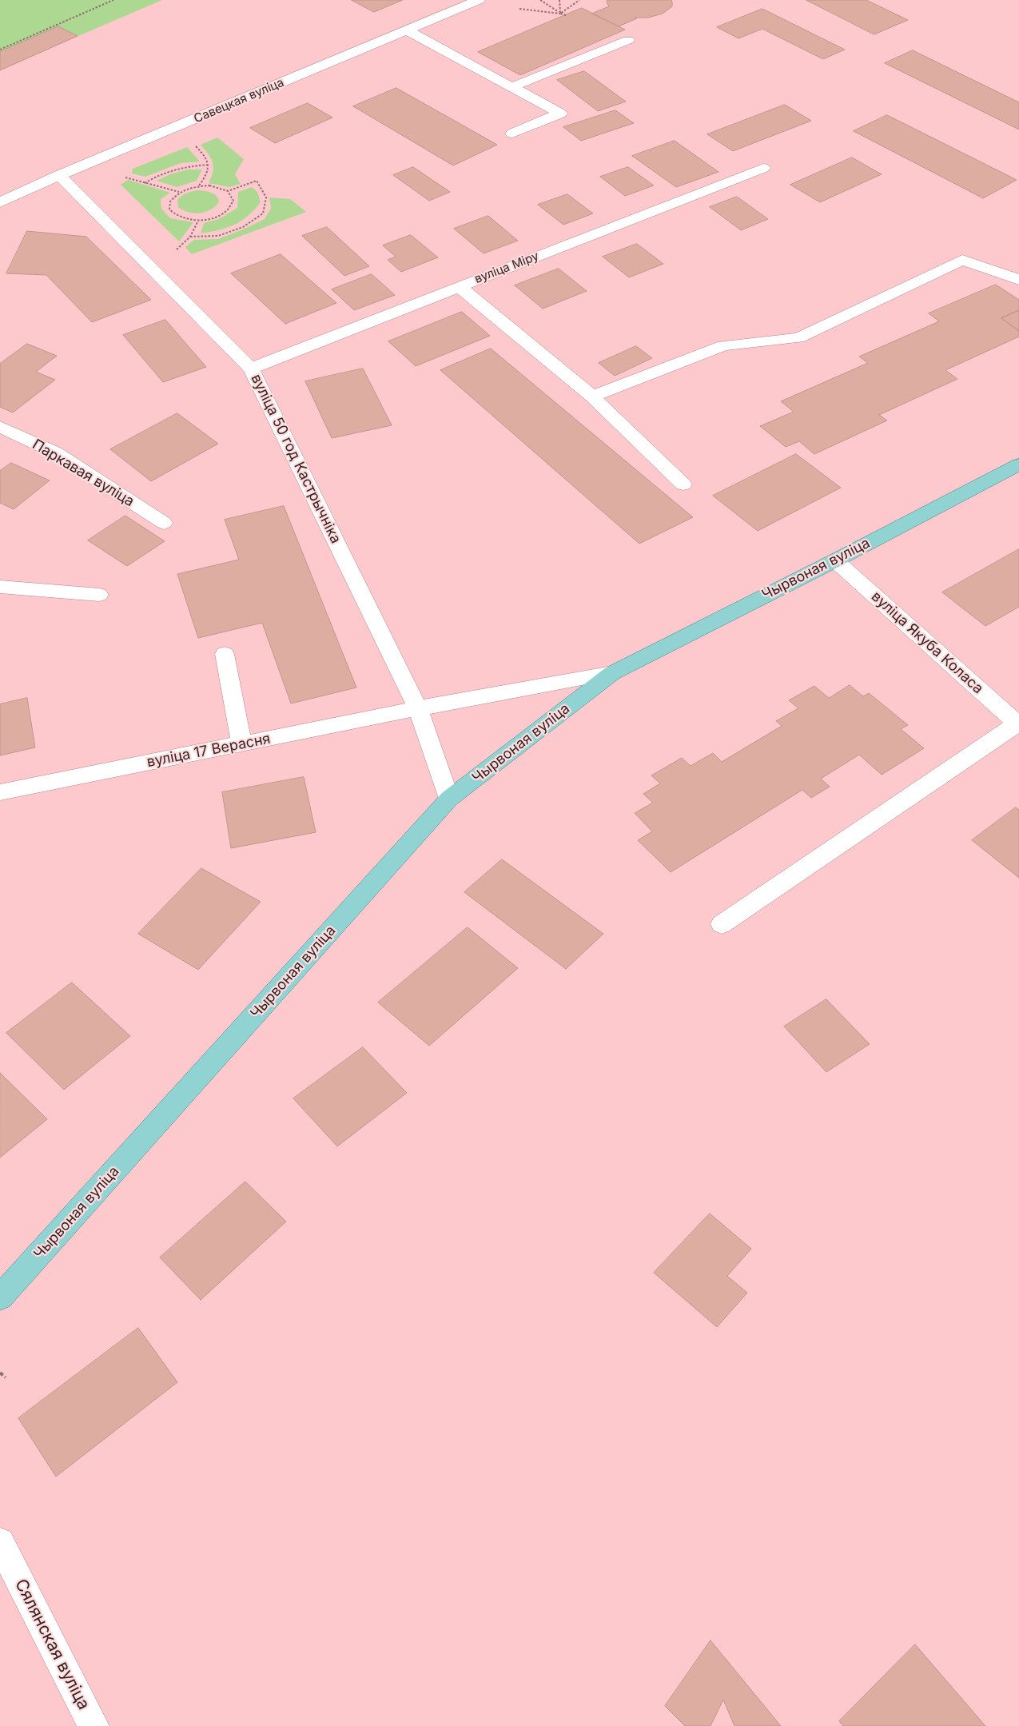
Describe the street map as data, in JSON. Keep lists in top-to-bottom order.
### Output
{
  "streets": {
    "main road": ["Чырвоная вуліца"],
    "street": [
      "Савецкая вуліца",
      "вуліца Міру",
      "вуліца 50 год Кастрычніка",
      "Паркавая вуліца",
      "вуліца Якуба Коласа",
      "вуліца 17 Верасня",
      "Сялянская вуліца"
    ]
  },
  "crossings": [
    ["Савецкая вуліца", "вуліца 50 год Кастрычніка"],
    ["вуліца Міру", "вуліца 50 год Кастрычніка"],
    ["вуліца 50 год Кастрычніка", "Чырвоная вуліца"],
    ["вуліца 50 год Кастрычніка", "вуліца 17 Верасня"],
    ["Чырвоная вуліца", "вуліца Якуба Коласа"],
    ["Чырвоная вуліца", "вуліца 17 Верасня"]
  ]
}
